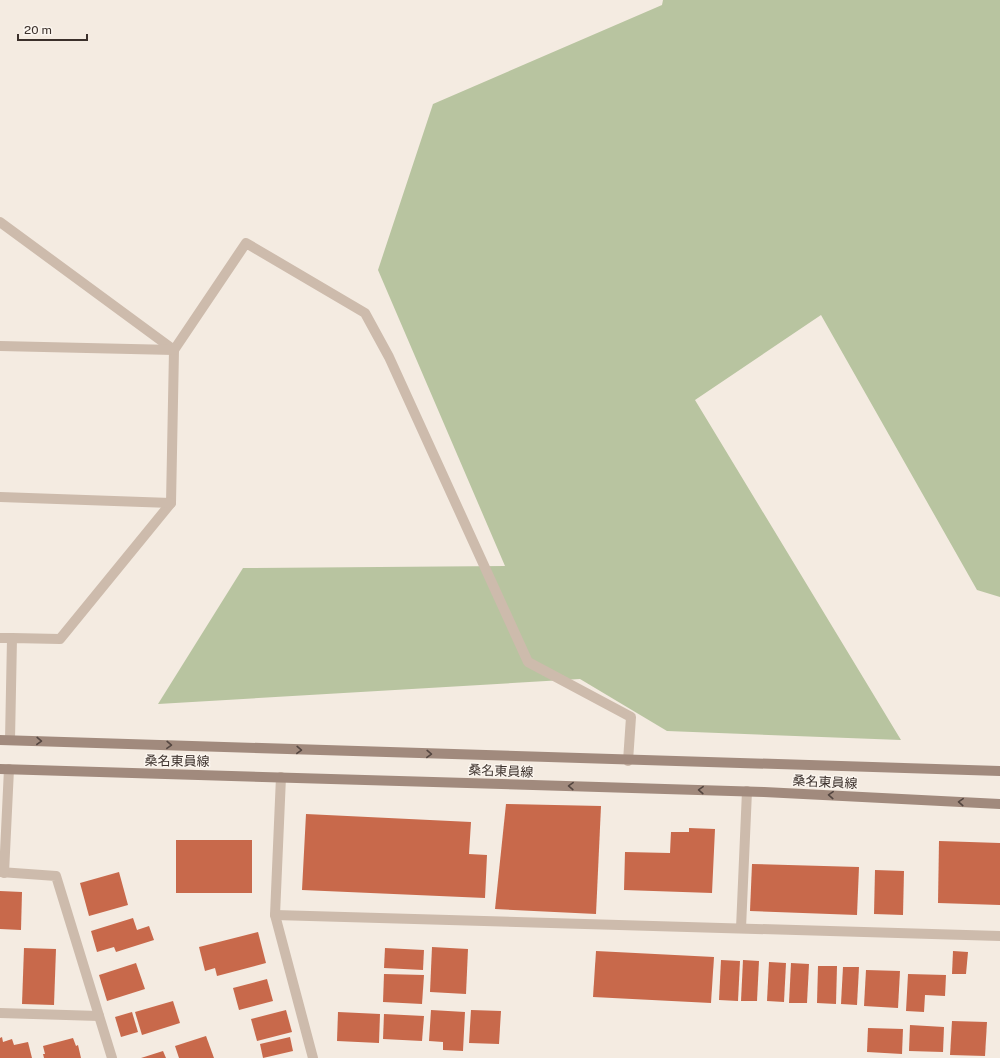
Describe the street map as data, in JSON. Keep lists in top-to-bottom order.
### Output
{
  "streets": {
    "main road": ["桑名東員線"]
  },
  "scale_bar": "20 m"
}
